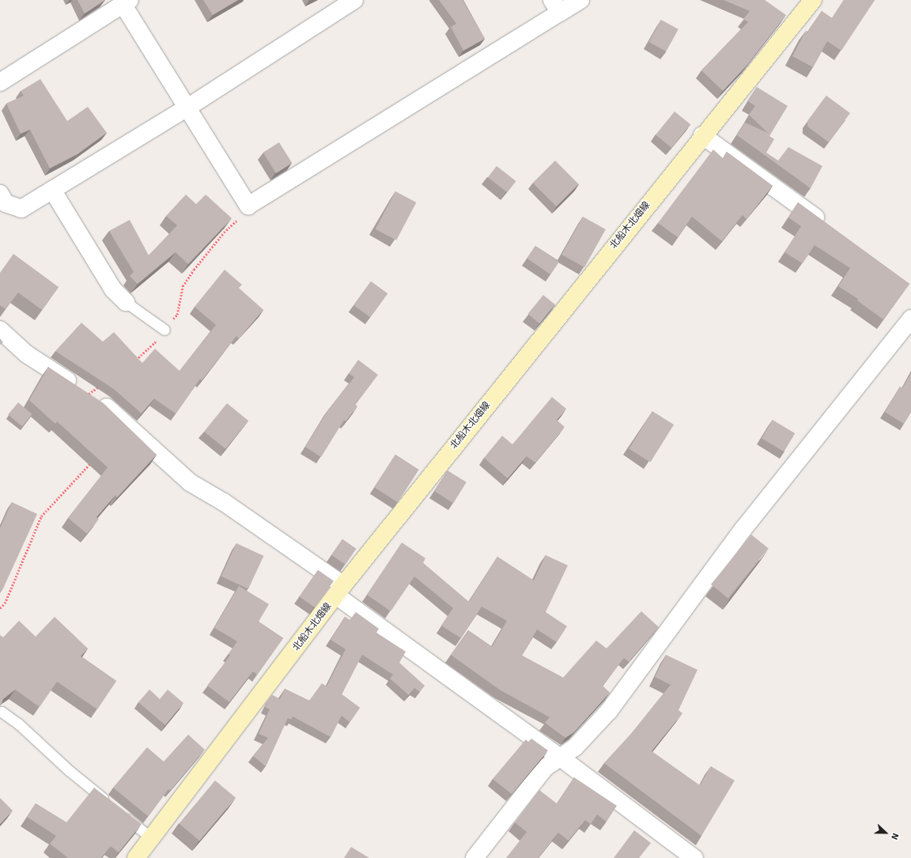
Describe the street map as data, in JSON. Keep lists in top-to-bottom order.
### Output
{
  "streets": {
    "main road": ["北船木北畑線"]
  },
  "north": "right"
}
